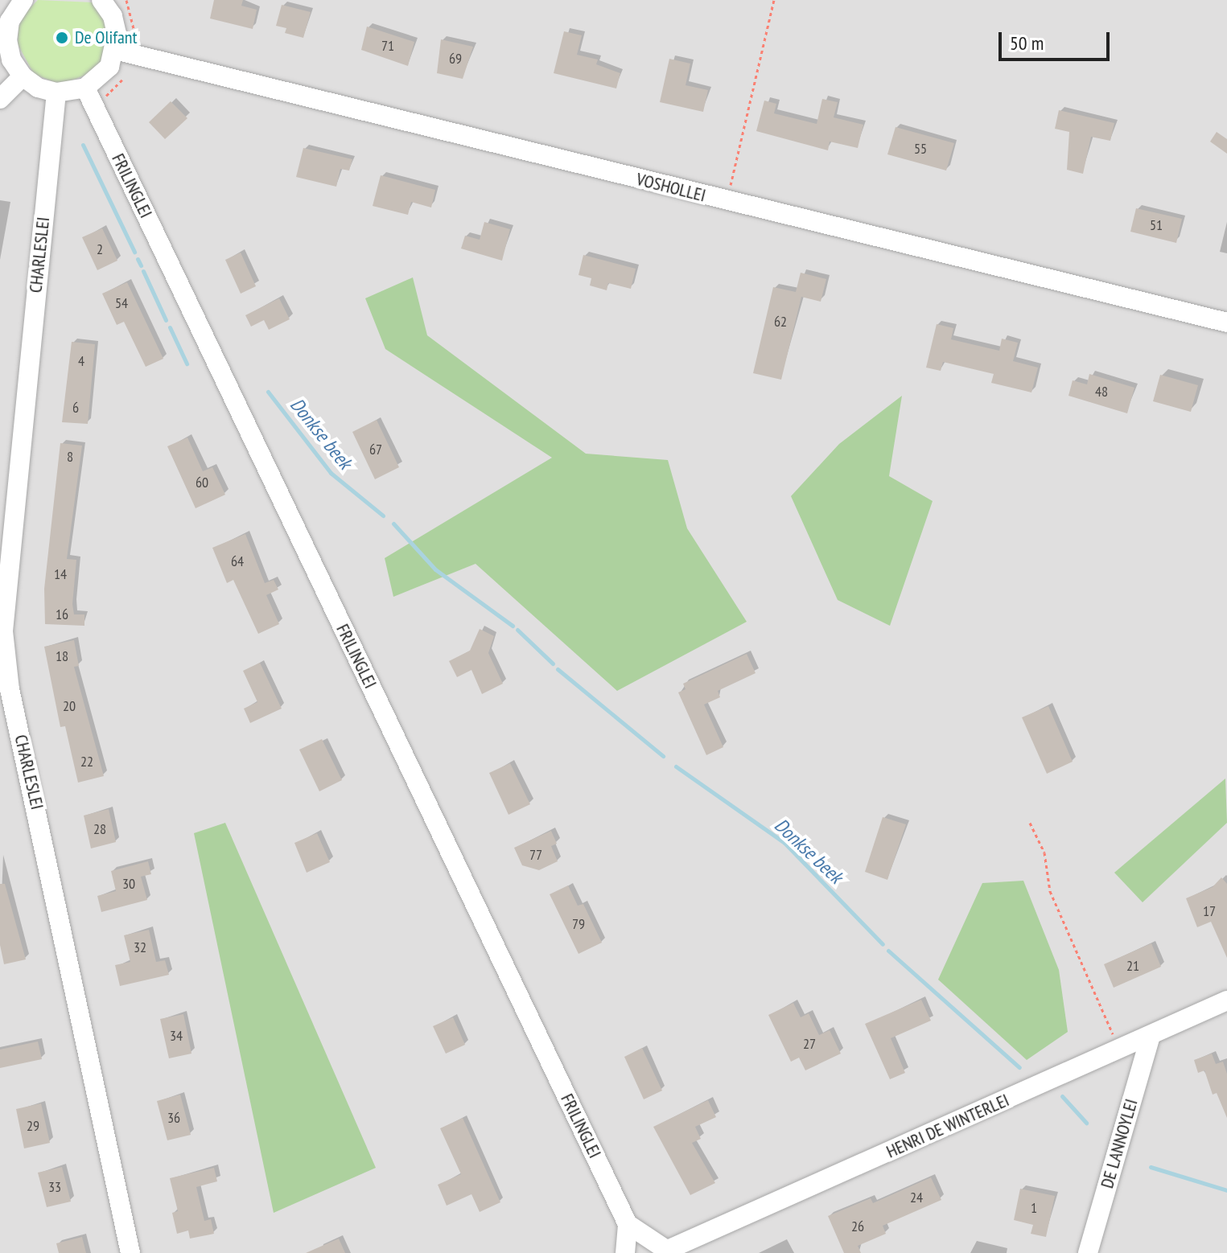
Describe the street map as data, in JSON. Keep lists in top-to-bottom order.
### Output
{
  "streets": {
    "street": [
      "FRILINGLEI",
      "VOSHOLLEI",
      "CHARLESLEI",
      "HENRI DE WINTERLEI",
      "DE LANNOYLEI"
    ]
  },
  "crossings": [
    ["HENRI DE WINTERLEI", "DE LANNOYLEI"]
  ],
  "water": ["Donkse beek"],
  "places": ["De Olifant"],
  "house_numbers": [
    "71",
    "69",
    "55",
    "51",
    "2",
    "54",
    "62",
    "4",
    "48",
    "6",
    "67",
    "8",
    "60",
    "64",
    "14",
    "16",
    "18",
    "20",
    "22",
    "28",
    "77",
    "30",
    "17",
    "79",
    "32",
    "21",
    "34",
    "27",
    "36",
    "29",
    "33",
    "24",
    "1",
    "26"
  ],
  "scale_bar": "50 m"
}
